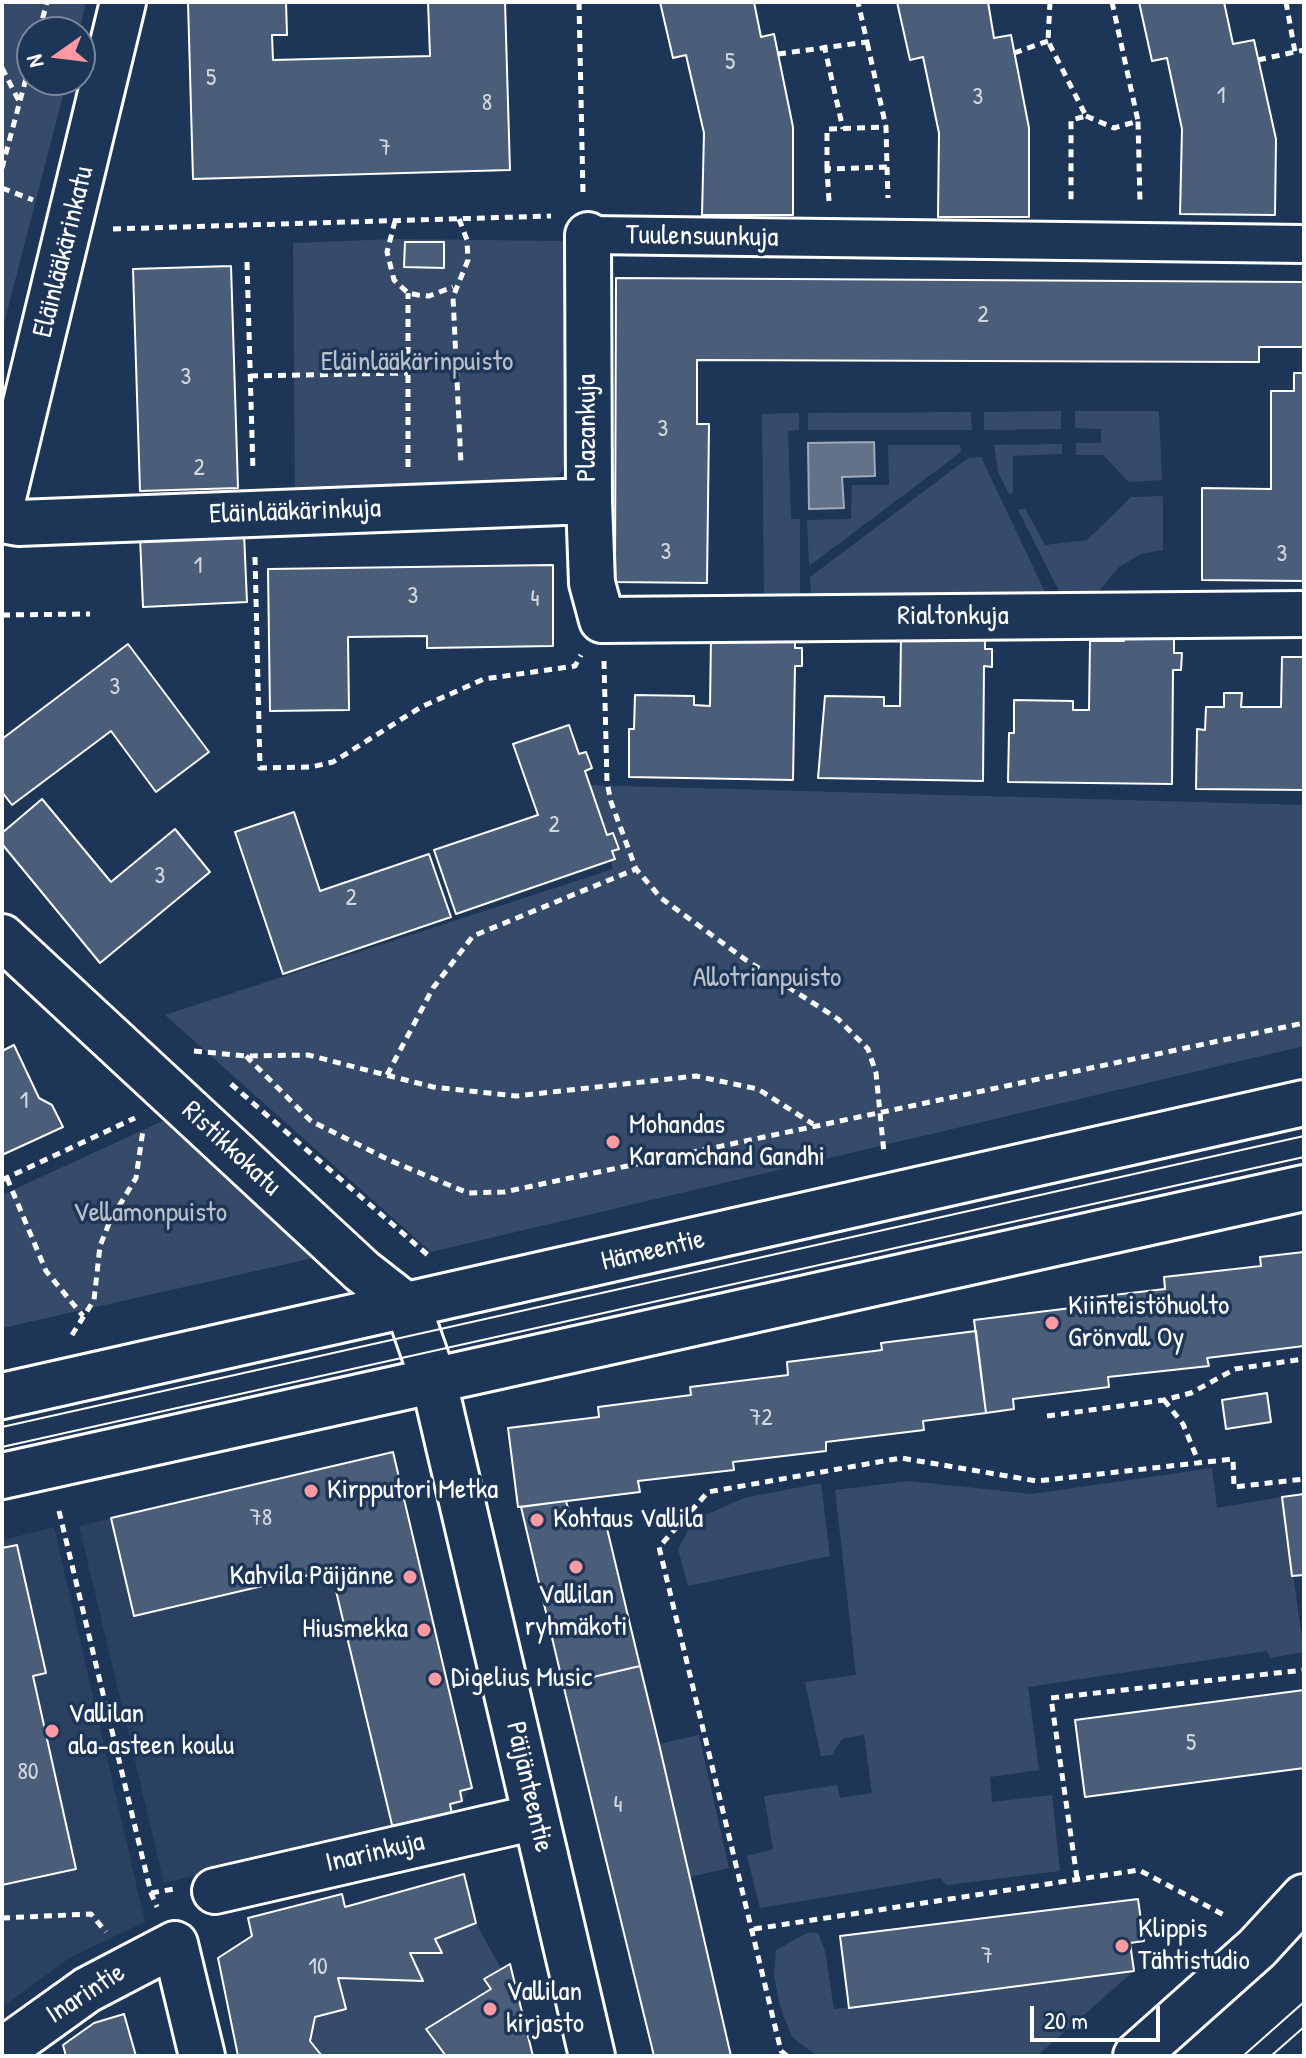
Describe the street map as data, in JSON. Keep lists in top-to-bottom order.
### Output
{
  "streets": {
    "street": [
      "Tuulensuunkuja",
      "Eläinlääkärinkatu",
      "Plazankuja",
      "Eläinlääkärinkuja",
      "Rialtonkuja",
      "Ristikkokatu",
      "Hämeentie",
      "Päijänteentie",
      "Inarinkuja",
      "Inarintie"
    ]
  },
  "crossings": [
    ["Tuulensuunkuja", "Plazankuja"],
    ["Plazankuja", "Eläinlääkärinkuja"],
    ["Plazankuja", "Rialtonkuja"],
    ["Ristikkokatu", "Hämeentie"],
    ["Päijänteentie", "Inarinkuja"]
  ],
  "parks": ["Eläinlääkärinpuisto", "Allotrianpuisto", "Vellamonpuisto"],
  "places": [
    "Mohandas Karamchand Gandhi",
    "Kiinteistöhuolto Grönvall Oy",
    "Kirpputori Metka",
    "Kohtaus Vallila",
    "Vallilan ryhmäkoti",
    "Kahvila Päijänne",
    "Hiusmekka",
    "Digelius Music",
    "Vallilan ala-asteen koulu",
    "Klippis Tähtistudio",
    "Vallilan kirjasto"
  ],
  "house_numbers": [
    "5",
    "5",
    "1",
    "3",
    "8",
    "7",
    "2",
    "3",
    "3",
    "2",
    "3",
    "3",
    "1",
    "3",
    "4",
    "3",
    "2",
    "3",
    "2",
    "1",
    "72",
    "78",
    "5",
    "80",
    "4",
    "7",
    "10"
  ],
  "scale_bar": "20 m",
  "north": "left"
}
